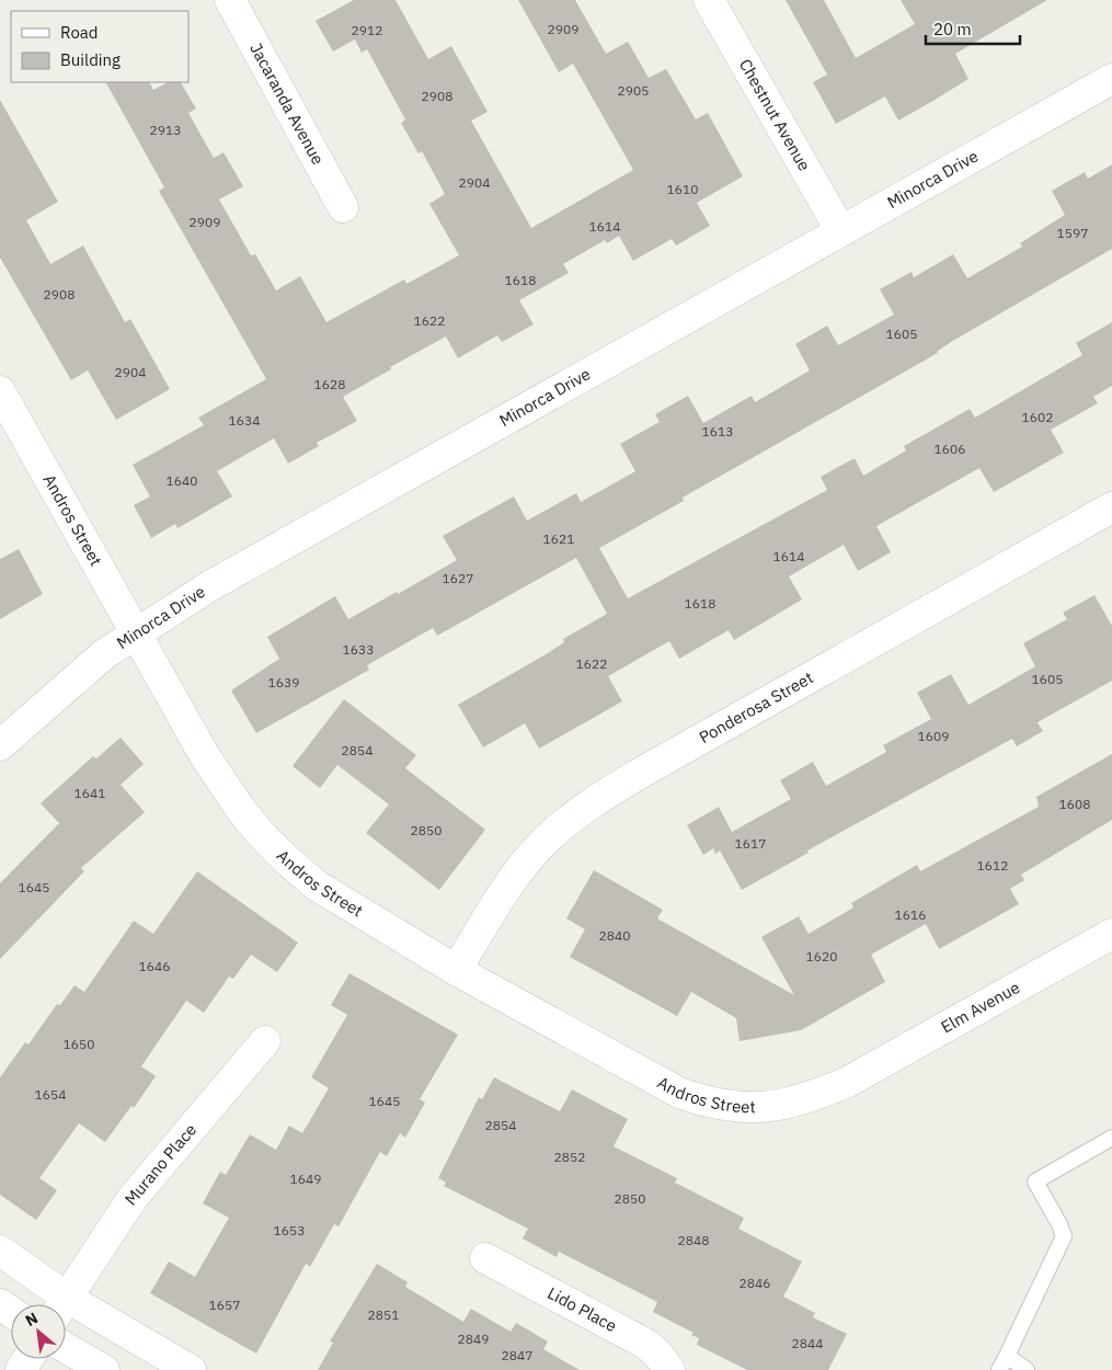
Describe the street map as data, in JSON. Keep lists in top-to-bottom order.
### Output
{
  "streets": {
    "street": [
      "Jacaranda Avenue",
      "Chestnut Avenue",
      "Minorca Drive",
      "Andros Street",
      "Ponderosa Street",
      "Elm Avenue",
      "Murano Place",
      "Lido Place"
    ]
  },
  "crossings": [
    ["Chestnut Avenue", "Minorca Drive"],
    ["Minorca Drive", "Andros Street"],
    ["Andros Street", "Ponderosa Street"],
    ["Andros Street", "Elm Avenue"]
  ],
  "house_numbers": [
    "2909",
    "2912",
    "2905",
    "2908",
    "2913",
    "2904",
    "1610",
    "2909",
    "1614",
    "1597",
    "1618",
    "2908",
    "1622",
    "1605",
    "2904",
    "1628",
    "1602",
    "1634",
    "1613",
    "1606",
    "1640",
    "1621",
    "1614",
    "1627",
    "1618",
    "1633",
    "1622",
    "1605",
    "1639",
    "1609",
    "2854",
    "1641",
    "1608",
    "2850",
    "1617",
    "1612",
    "1645",
    "1616",
    "2840",
    "1620",
    "1646",
    "1650",
    "1654",
    "1645",
    "2854",
    "2852",
    "1649",
    "2850",
    "1653",
    "2848",
    "2846",
    "1657",
    "2851",
    "2849",
    "2844",
    "2847"
  ],
  "legend": ["Road", "Building"],
  "scale_bar": "20 m",
  "north": "top left"
}
